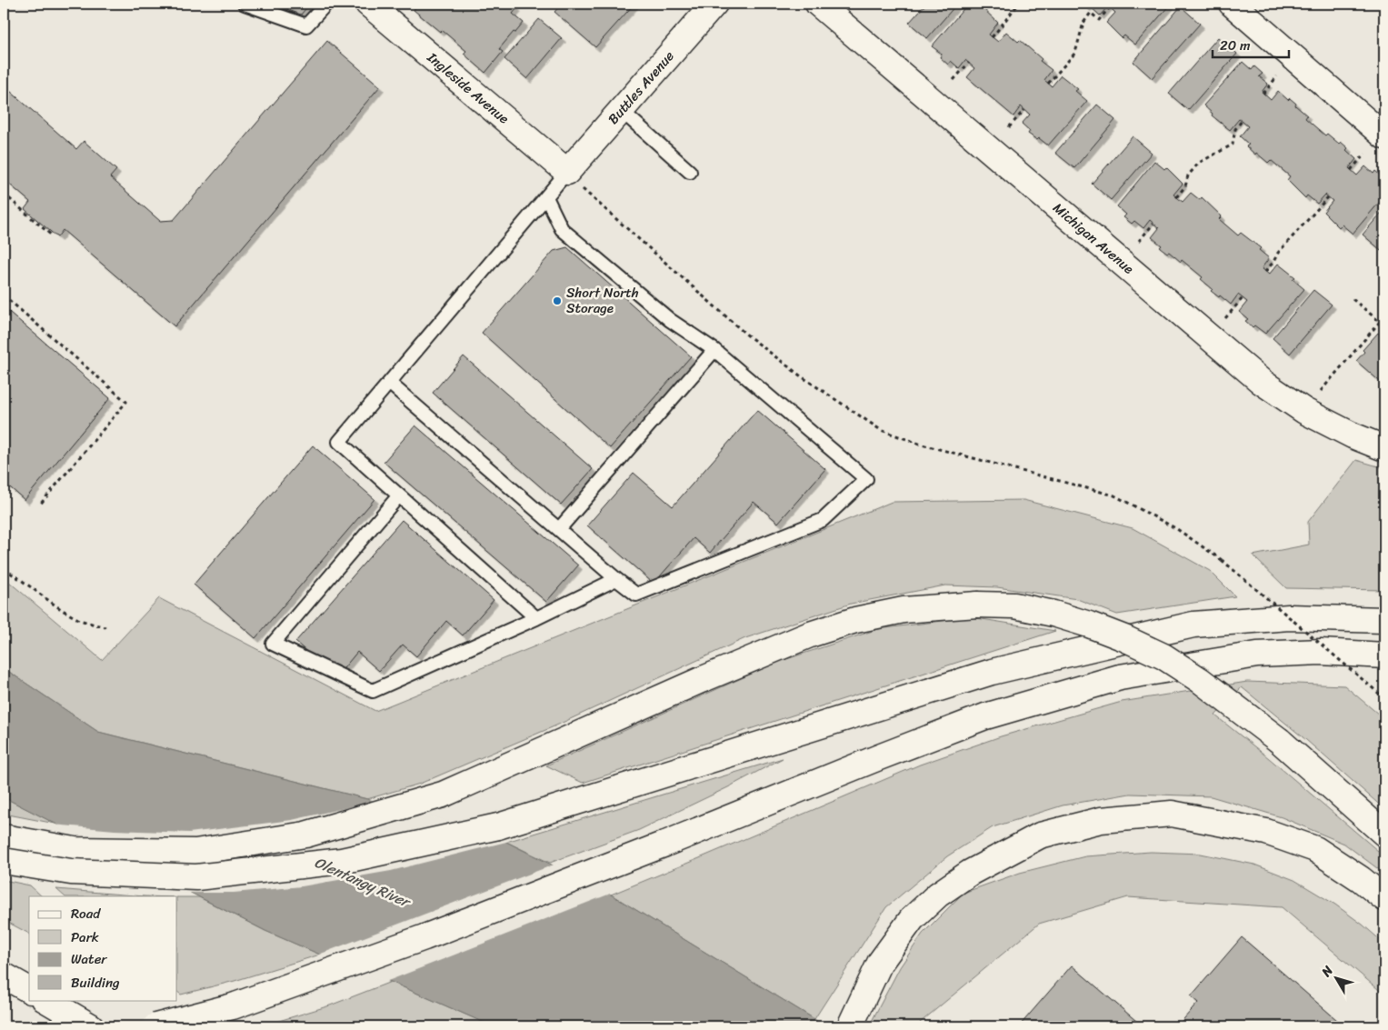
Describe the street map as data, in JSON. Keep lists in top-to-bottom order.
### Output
{
  "streets": {
    "main road": ["Ingleside Avenue", "Buttles Avenue", "Michigan Avenue"]
  },
  "crossings": [
    ["Ingleside Avenue", "Buttles Avenue"]
  ],
  "water": ["Olentangy River"],
  "places": ["Short North Storage"],
  "legend": [
    "Road",
    "Park",
    "Water",
    "Building"
  ],
  "scale_bar": "20 m",
  "north": "top left"
}
